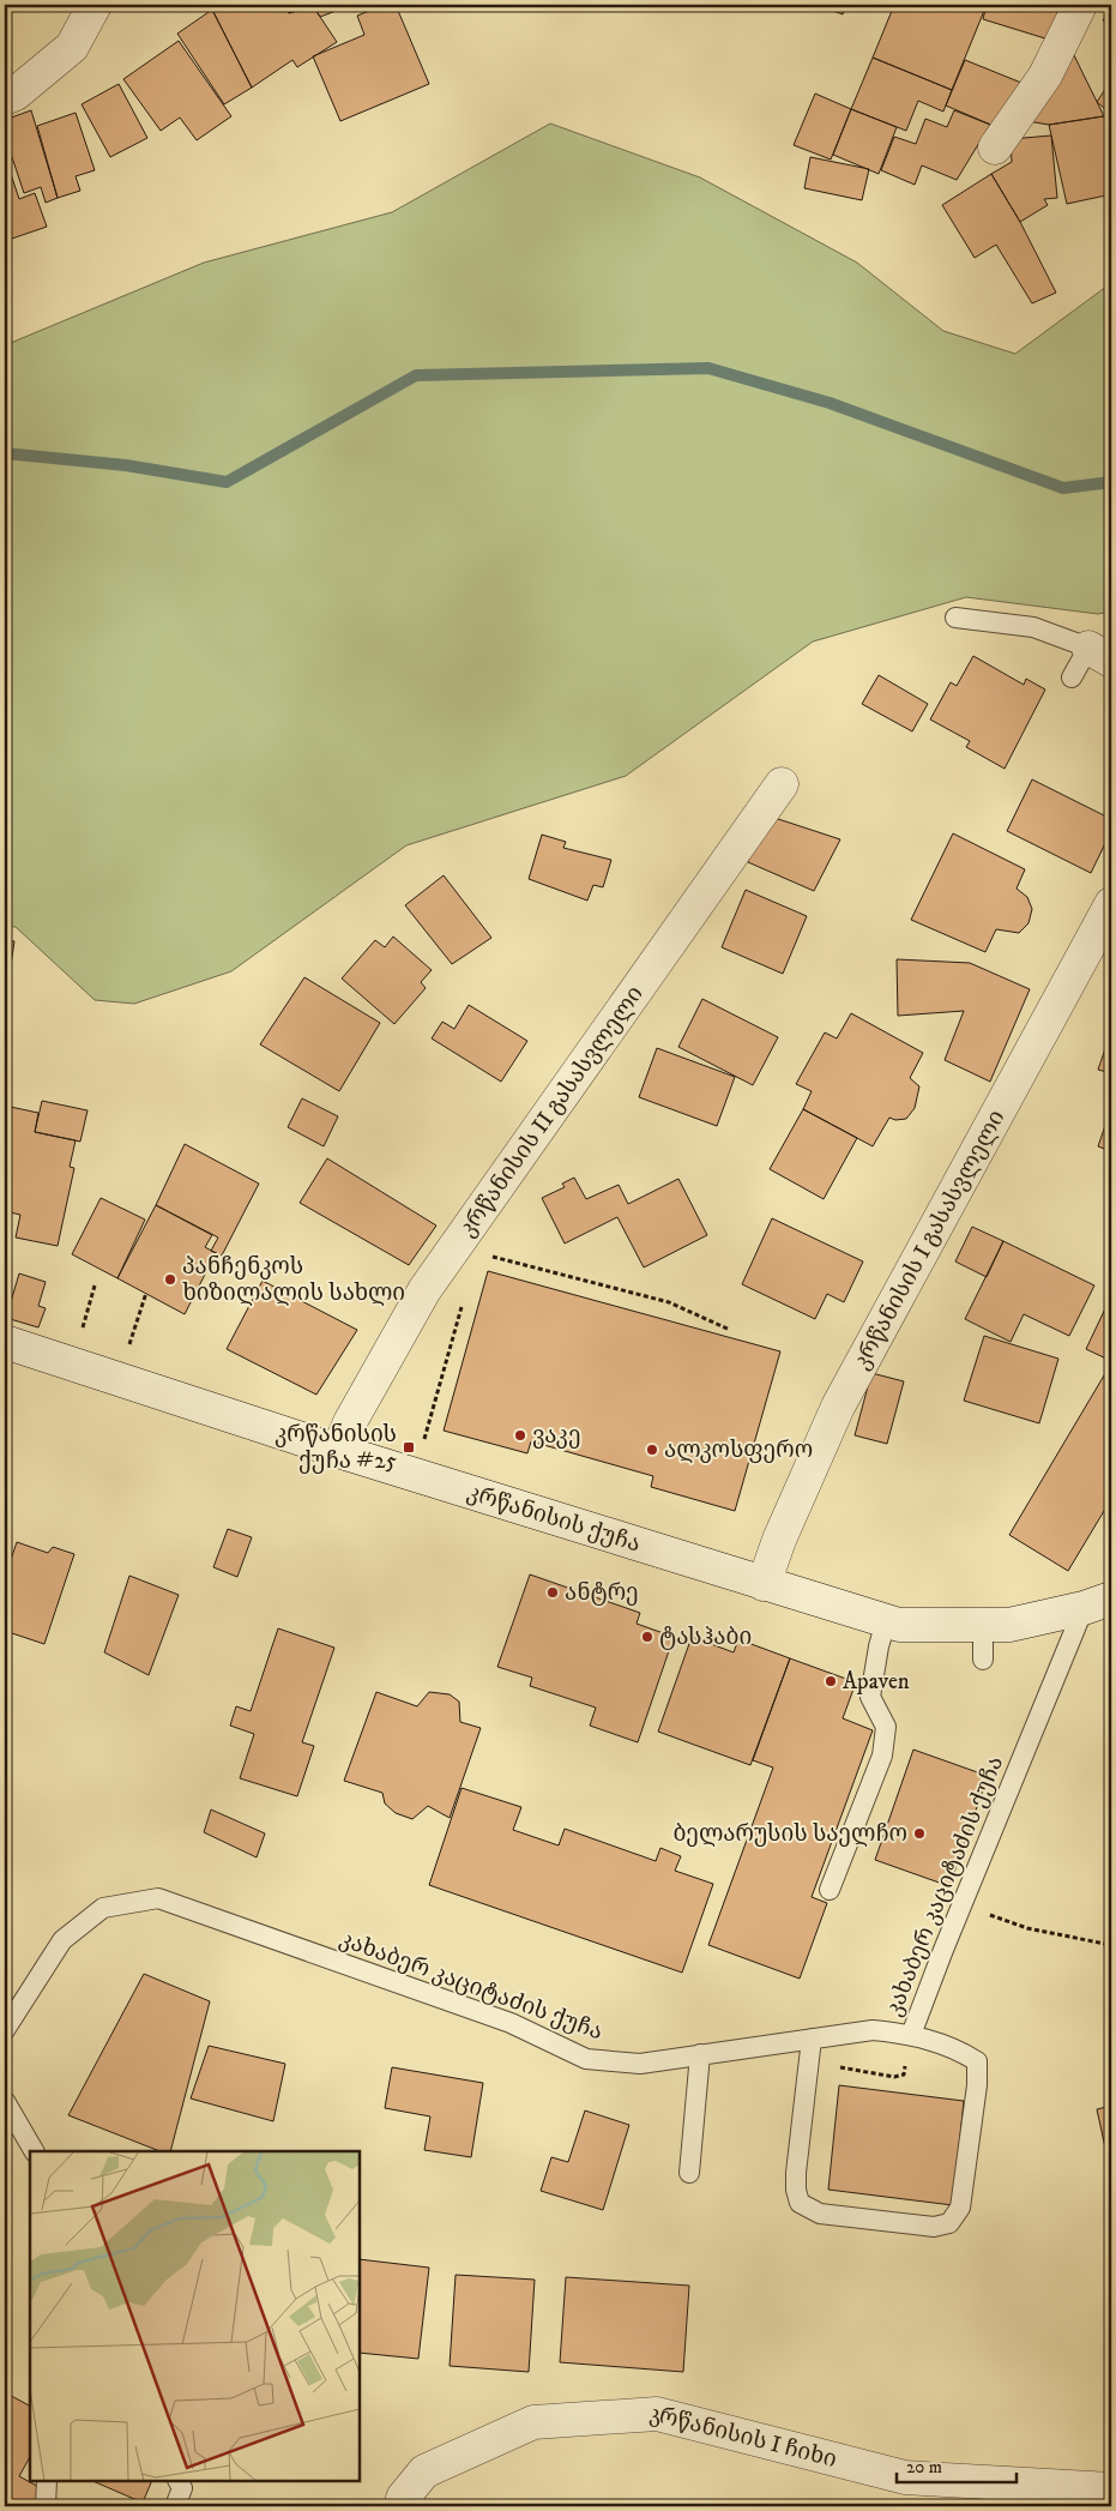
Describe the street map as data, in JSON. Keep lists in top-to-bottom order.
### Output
{
  "streets": {
    "street": [
      "კრწანისის II გასასვლელი",
      "კრწანისის I გასასვლელი",
      "კრწანისის ქუჩა",
      "კრწანისის I ჩიხი"
    ],
    "lane": ["კახაბერ კაციტაძის ქუჩა"]
  },
  "crossings": [
    ["კრწანისის II გასასვლელი", "კრწანისის ქუჩა"],
    ["კრწანისის I გასასვლელი", "კრწანისის ქუჩა"],
    ["კრწანისის ქუჩა", "კახაბერ კაციტაძის ქუჩა"]
  ],
  "places": {
    "other": [
      "პანჩენკოს ხიზილალის სახლი",
      "ვაკე",
      "ალკოსფერო",
      "ანტრე",
      "ტასჰაბი",
      "Apaven",
      "ბელარუსის საელჩო"
    ],
    "transit": ["კრწანისის ქუჩა #25"]
  },
  "scale_bar": "20 m"
}
